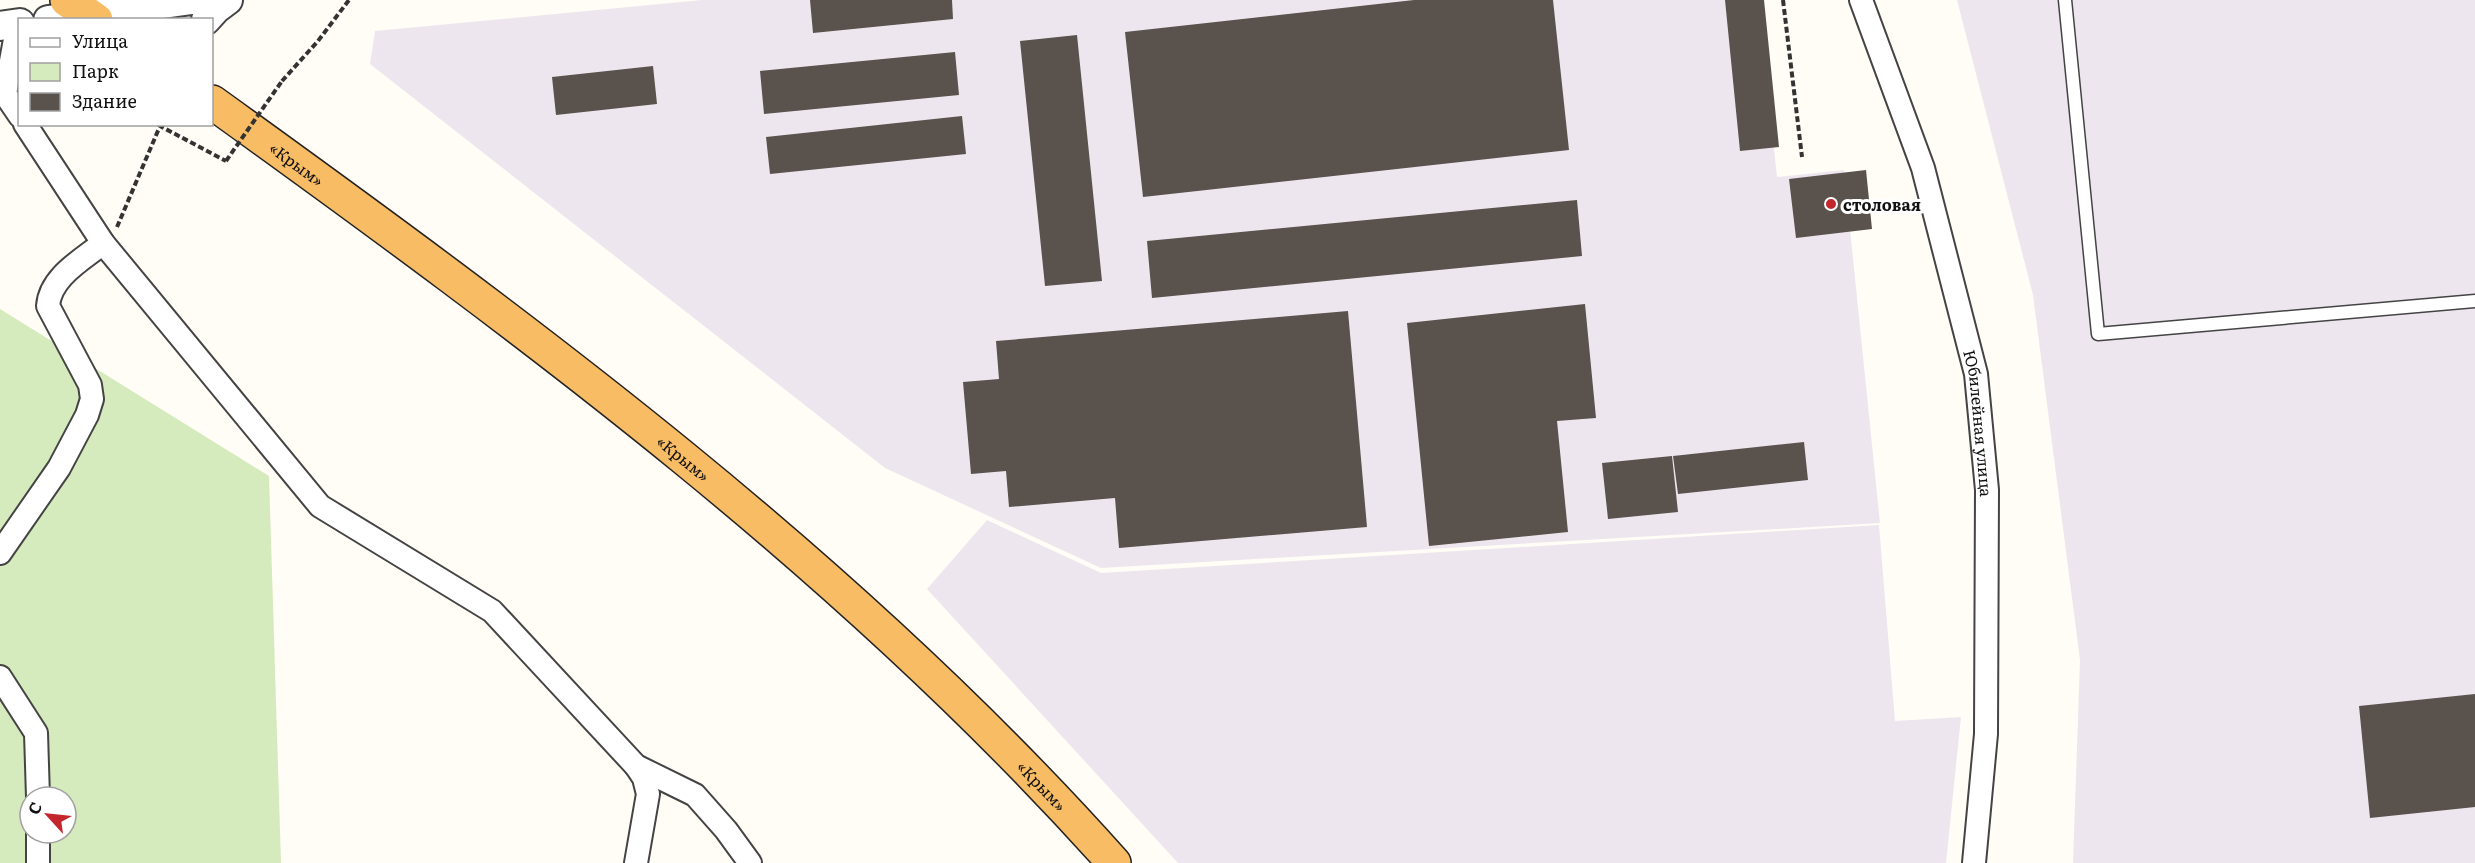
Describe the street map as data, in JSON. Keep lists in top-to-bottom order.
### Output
{
  "streets": {
    "highway": ["«Крым»"],
    "street": ["Юбилейная улица"]
  },
  "places": ["столовая"],
  "legend": ["Улица", "Парк", "Здание"],
  "north": "top left"
}
